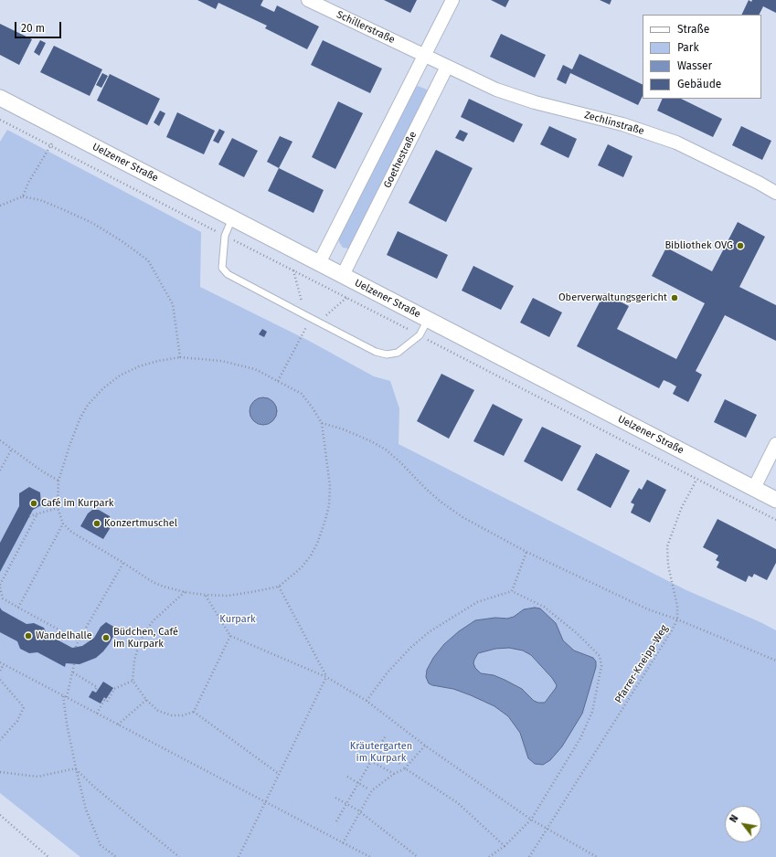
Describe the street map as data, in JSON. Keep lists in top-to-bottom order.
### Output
{
  "streets": {
    "street": [
      "Schillerstraße",
      "Zechlinstraße",
      "Goethestraße",
      "Uelzener Straße"
    ],
    "path": ["Pfarrer-Kneipp-Weg"]
  },
  "crossings": [
    ["Zechlinstraße", "Goethestraße"],
    ["Goethestraße", "Uelzener Straße"],
    ["Uelzener Straße", "Pfarrer-Kneipp-Weg"]
  ],
  "parks": ["Kurpark", "Kräutergarten im Kurpark"],
  "places": [
    "Bibliothek OVG",
    "Oberverwaltungsgericht",
    "Café im Kurpark",
    "Konzertmuschel",
    "Wandelhalle",
    "Büdchen, Café im Kurpark"
  ],
  "legend": [
    "Straße",
    "Park",
    "Wasser",
    "Gebäude"
  ],
  "scale_bar": "20 m",
  "north": "top left"
}
